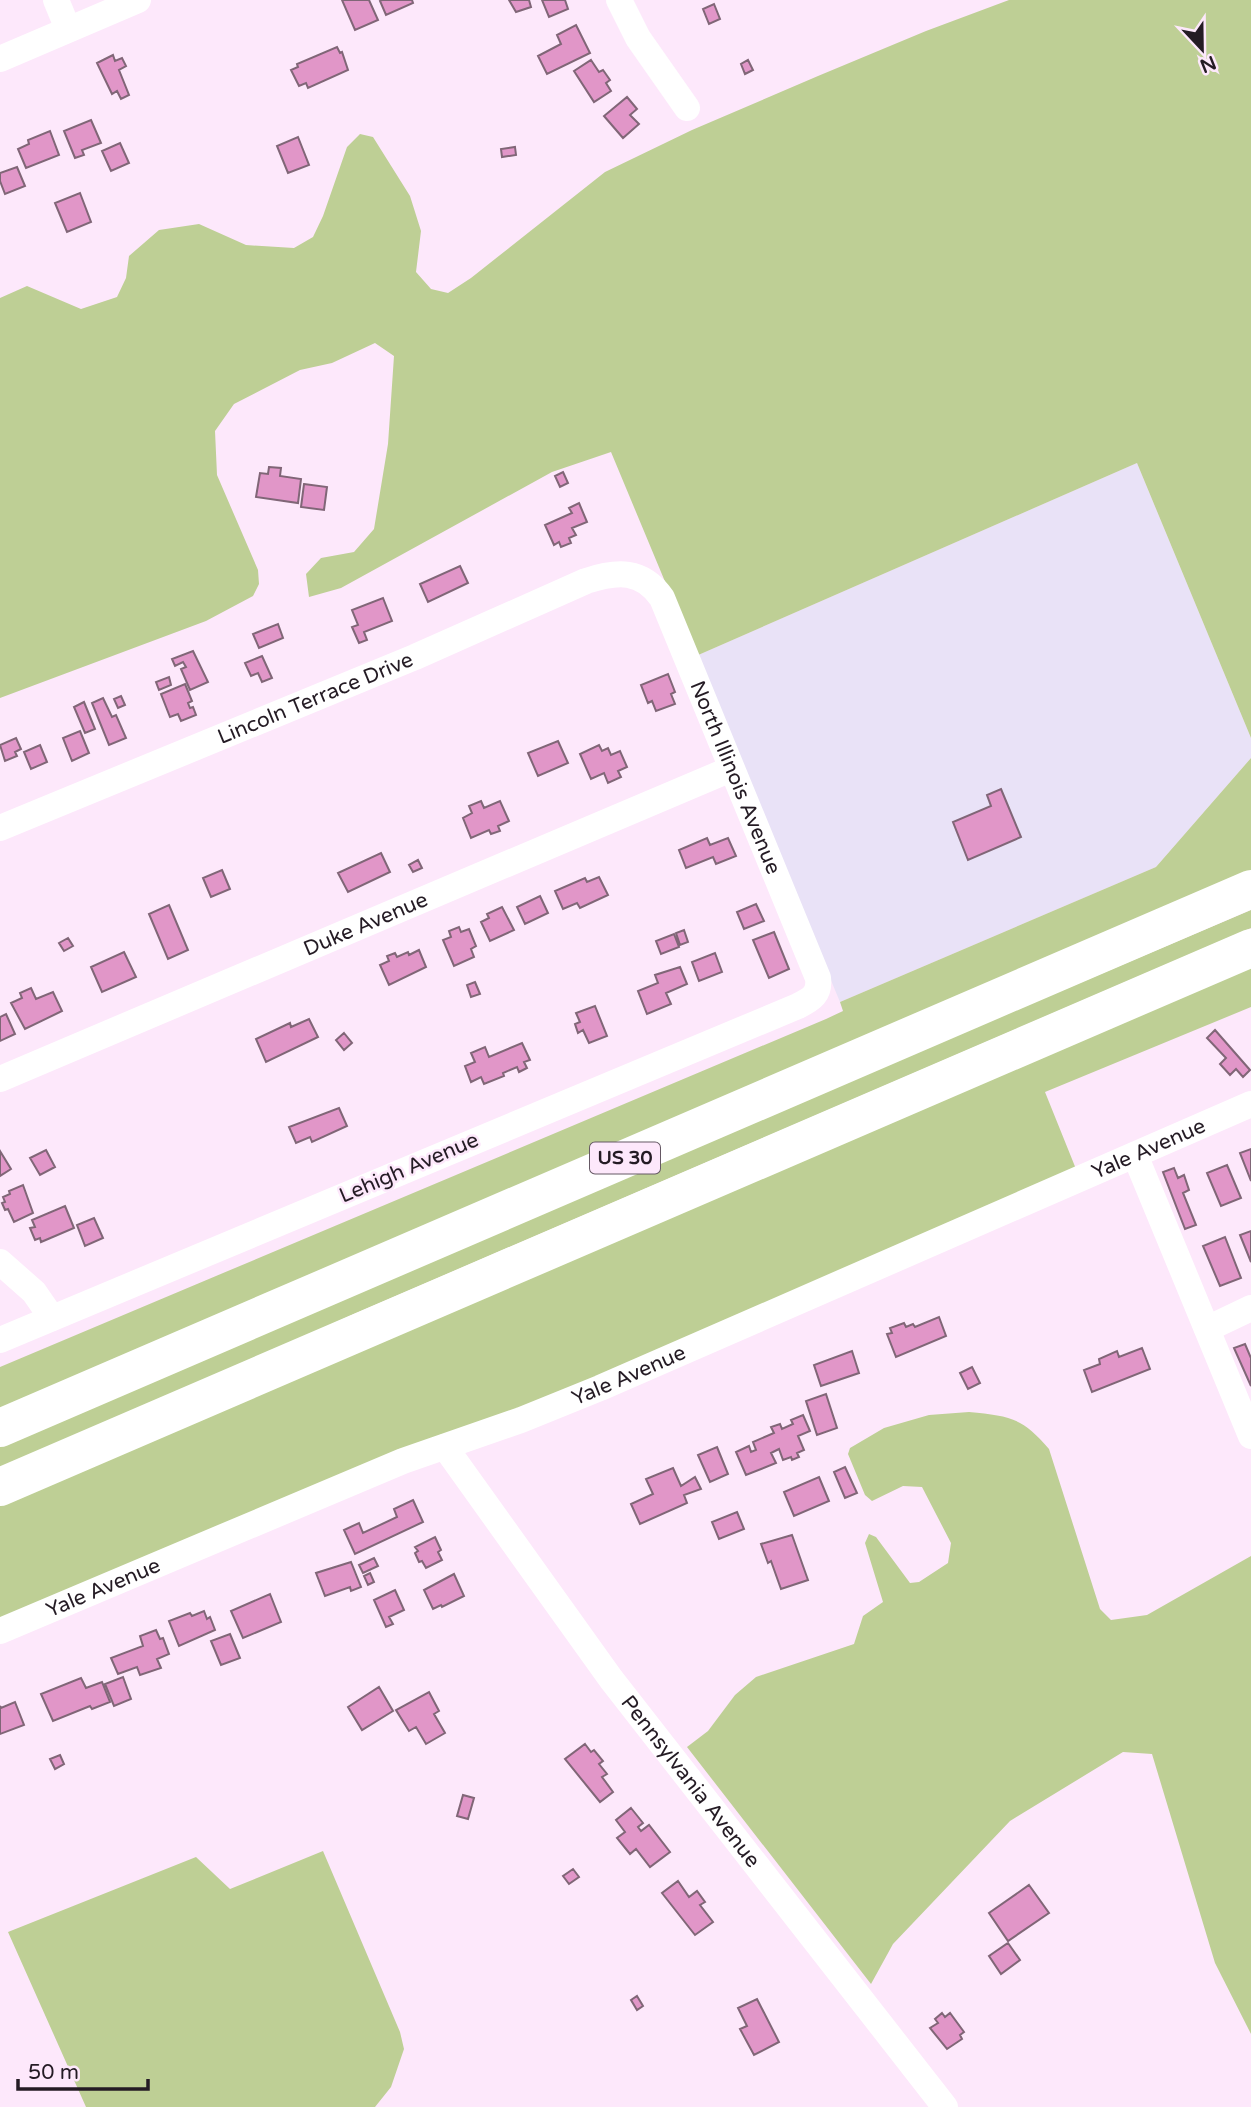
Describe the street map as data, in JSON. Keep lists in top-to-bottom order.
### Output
{
  "streets": {
    "highway": ["US 30"],
    "street": [
      "Lincoln Terrace Drive",
      "North Illinois Avenue",
      "Duke Avenue",
      "Yale Avenue",
      "Lehigh Avenue",
      "Pennsylvania Avenue"
    ]
  },
  "crossings": [
    ["Lincoln Terrace Drive", "North Illinois Avenue"],
    ["North Illinois Avenue", "Duke Avenue"],
    ["North Illinois Avenue", "Lehigh Avenue"],
    ["Yale Avenue", "Pennsylvania Avenue"]
  ],
  "scale_bar": "50 m",
  "north": "bottom"
}
